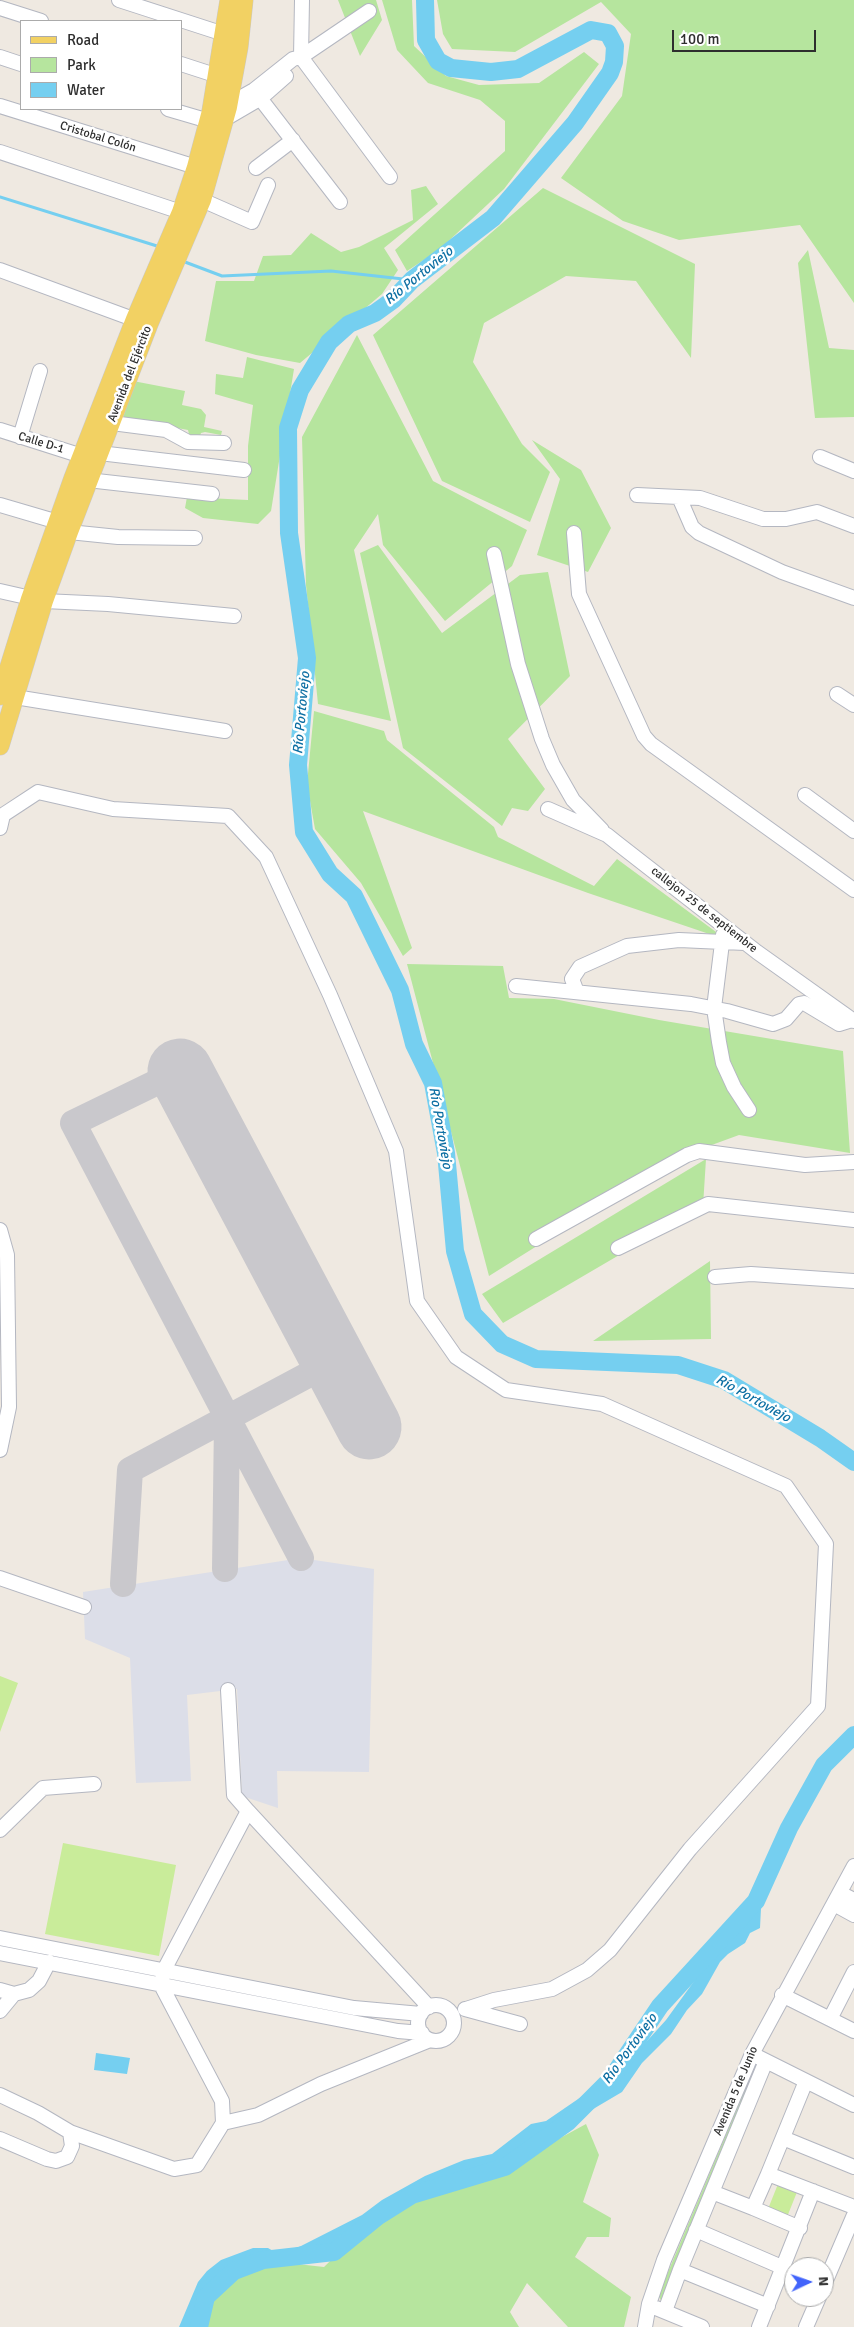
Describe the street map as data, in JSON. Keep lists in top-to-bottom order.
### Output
{
  "streets": {
    "main road": ["Avenida del Ejército"],
    "street": [
      "Cristobal Colón",
      "Calle D-1",
      "callejon 25 de septiembre",
      "Avenida 5 de Junio"
    ]
  },
  "crossings": [
    ["Cristobal Colón", "Avenida del Ejército"],
    ["Avenida del Ejército", "Calle D-1"]
  ],
  "water": ["Río Portoviejo"],
  "legend": ["Road", "Park", "Water"],
  "scale_bar": "100 m",
  "north": "right"
}
